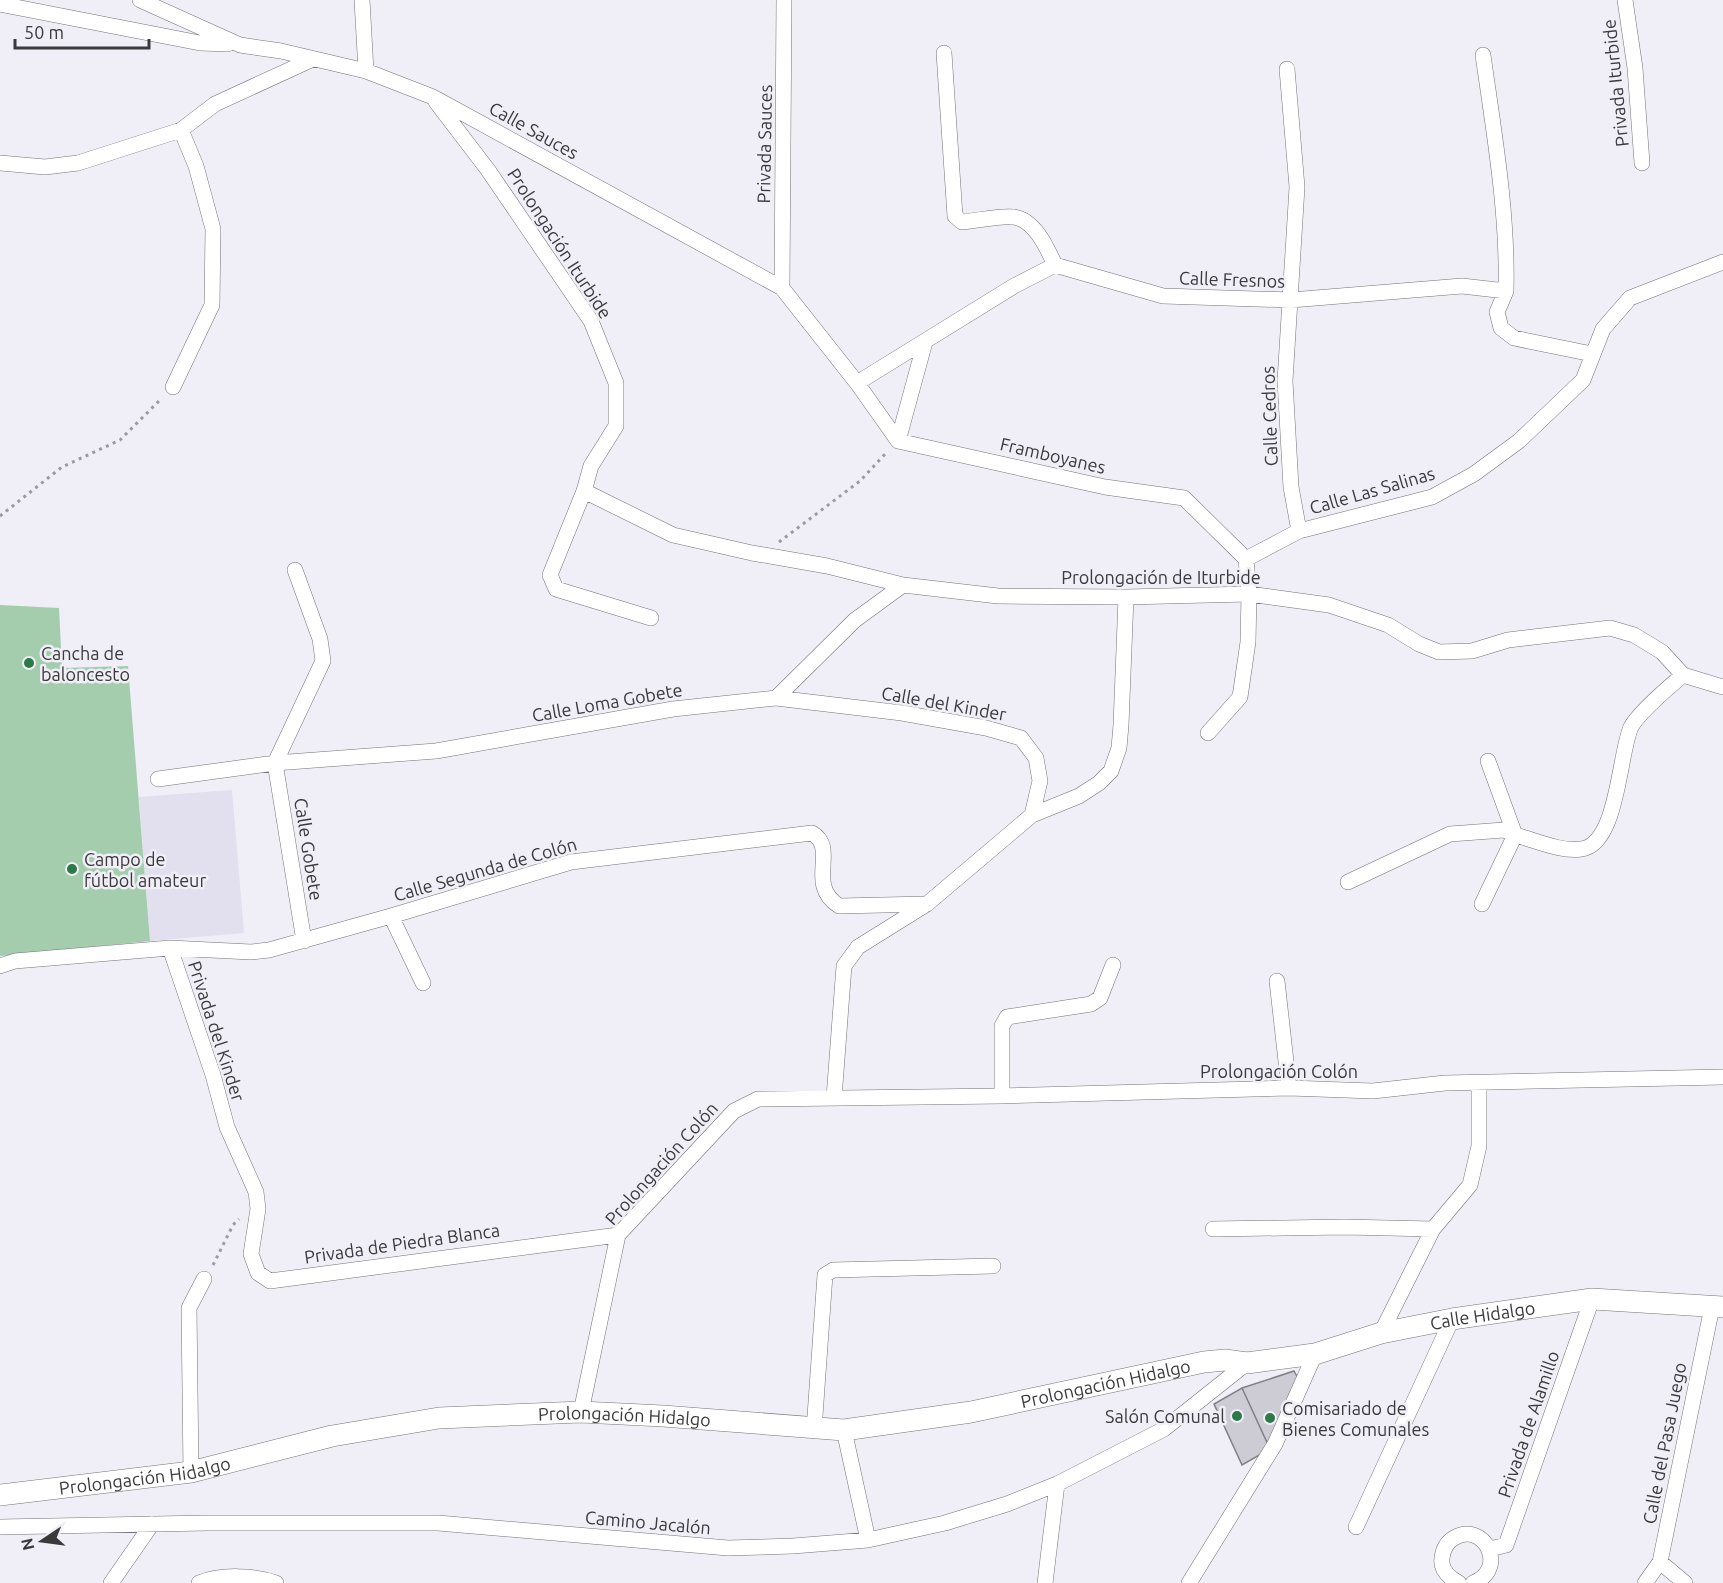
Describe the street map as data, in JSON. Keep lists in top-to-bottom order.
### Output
{
  "streets": {
    "street": [
      "Privada Iturbide",
      "Calle Sauces",
      "Privada Sauces",
      "Prolongación Iturbide",
      "Calle Fresnos",
      "Calle Cedros",
      "Framboyanes",
      "Calle Las Salinas",
      "Prolongación de Iturbide",
      "Calle Loma Gobete",
      "Calle del Kinder",
      "Calle Gobete",
      "Calle Segunda de Colón",
      "Privada del Kinder",
      "Prolongación Colón",
      "Privada de Piedra Blanca",
      "Calle Hidalgo",
      "Prolongación Hidalgo",
      "Privada de Alamillo",
      "Calle del Pasa Juego",
      "Camino Jacalón"
    ]
  },
  "crossings": [
    ["Calle Sauces", "Privada Sauces"],
    ["Calle Sauces", "Prolongación Iturbide"],
    ["Prolongación Iturbide", "Prolongación de Iturbide"],
    ["Calle Fresnos", "Calle Cedros"],
    ["Calle Cedros", "Calle Las Salinas"],
    ["Calle Loma Gobete", "Calle del Kinder"],
    ["Calle Loma Gobete", "Calle Gobete"],
    ["Calle Gobete", "Calle Segunda de Colón"],
    ["Calle Segunda de Colón", "Privada del Kinder"],
    ["Privada del Kinder", "Privada de Piedra Blanca"],
    ["Prolongación Colón", "Privada de Piedra Blanca"],
    ["Prolongación Colón", "Prolongación Hidalgo"],
    ["Calle Hidalgo", "Prolongación Hidalgo"],
    ["Calle Hidalgo", "Privada de Alamillo"],
    ["Calle Hidalgo", "Calle del Pasa Juego"],
    ["Calle Hidalgo", "Camino Jacalón"],
    ["Prolongación Hidalgo", "Camino Jacalón"]
  ],
  "places": [
    "Cancha de baloncesto",
    "Campo de fútbol amateur",
    "Salón Comunal",
    "Comisariado de Bienes Comunales"
  ],
  "scale_bar": "50 m",
  "north": "left"
}
